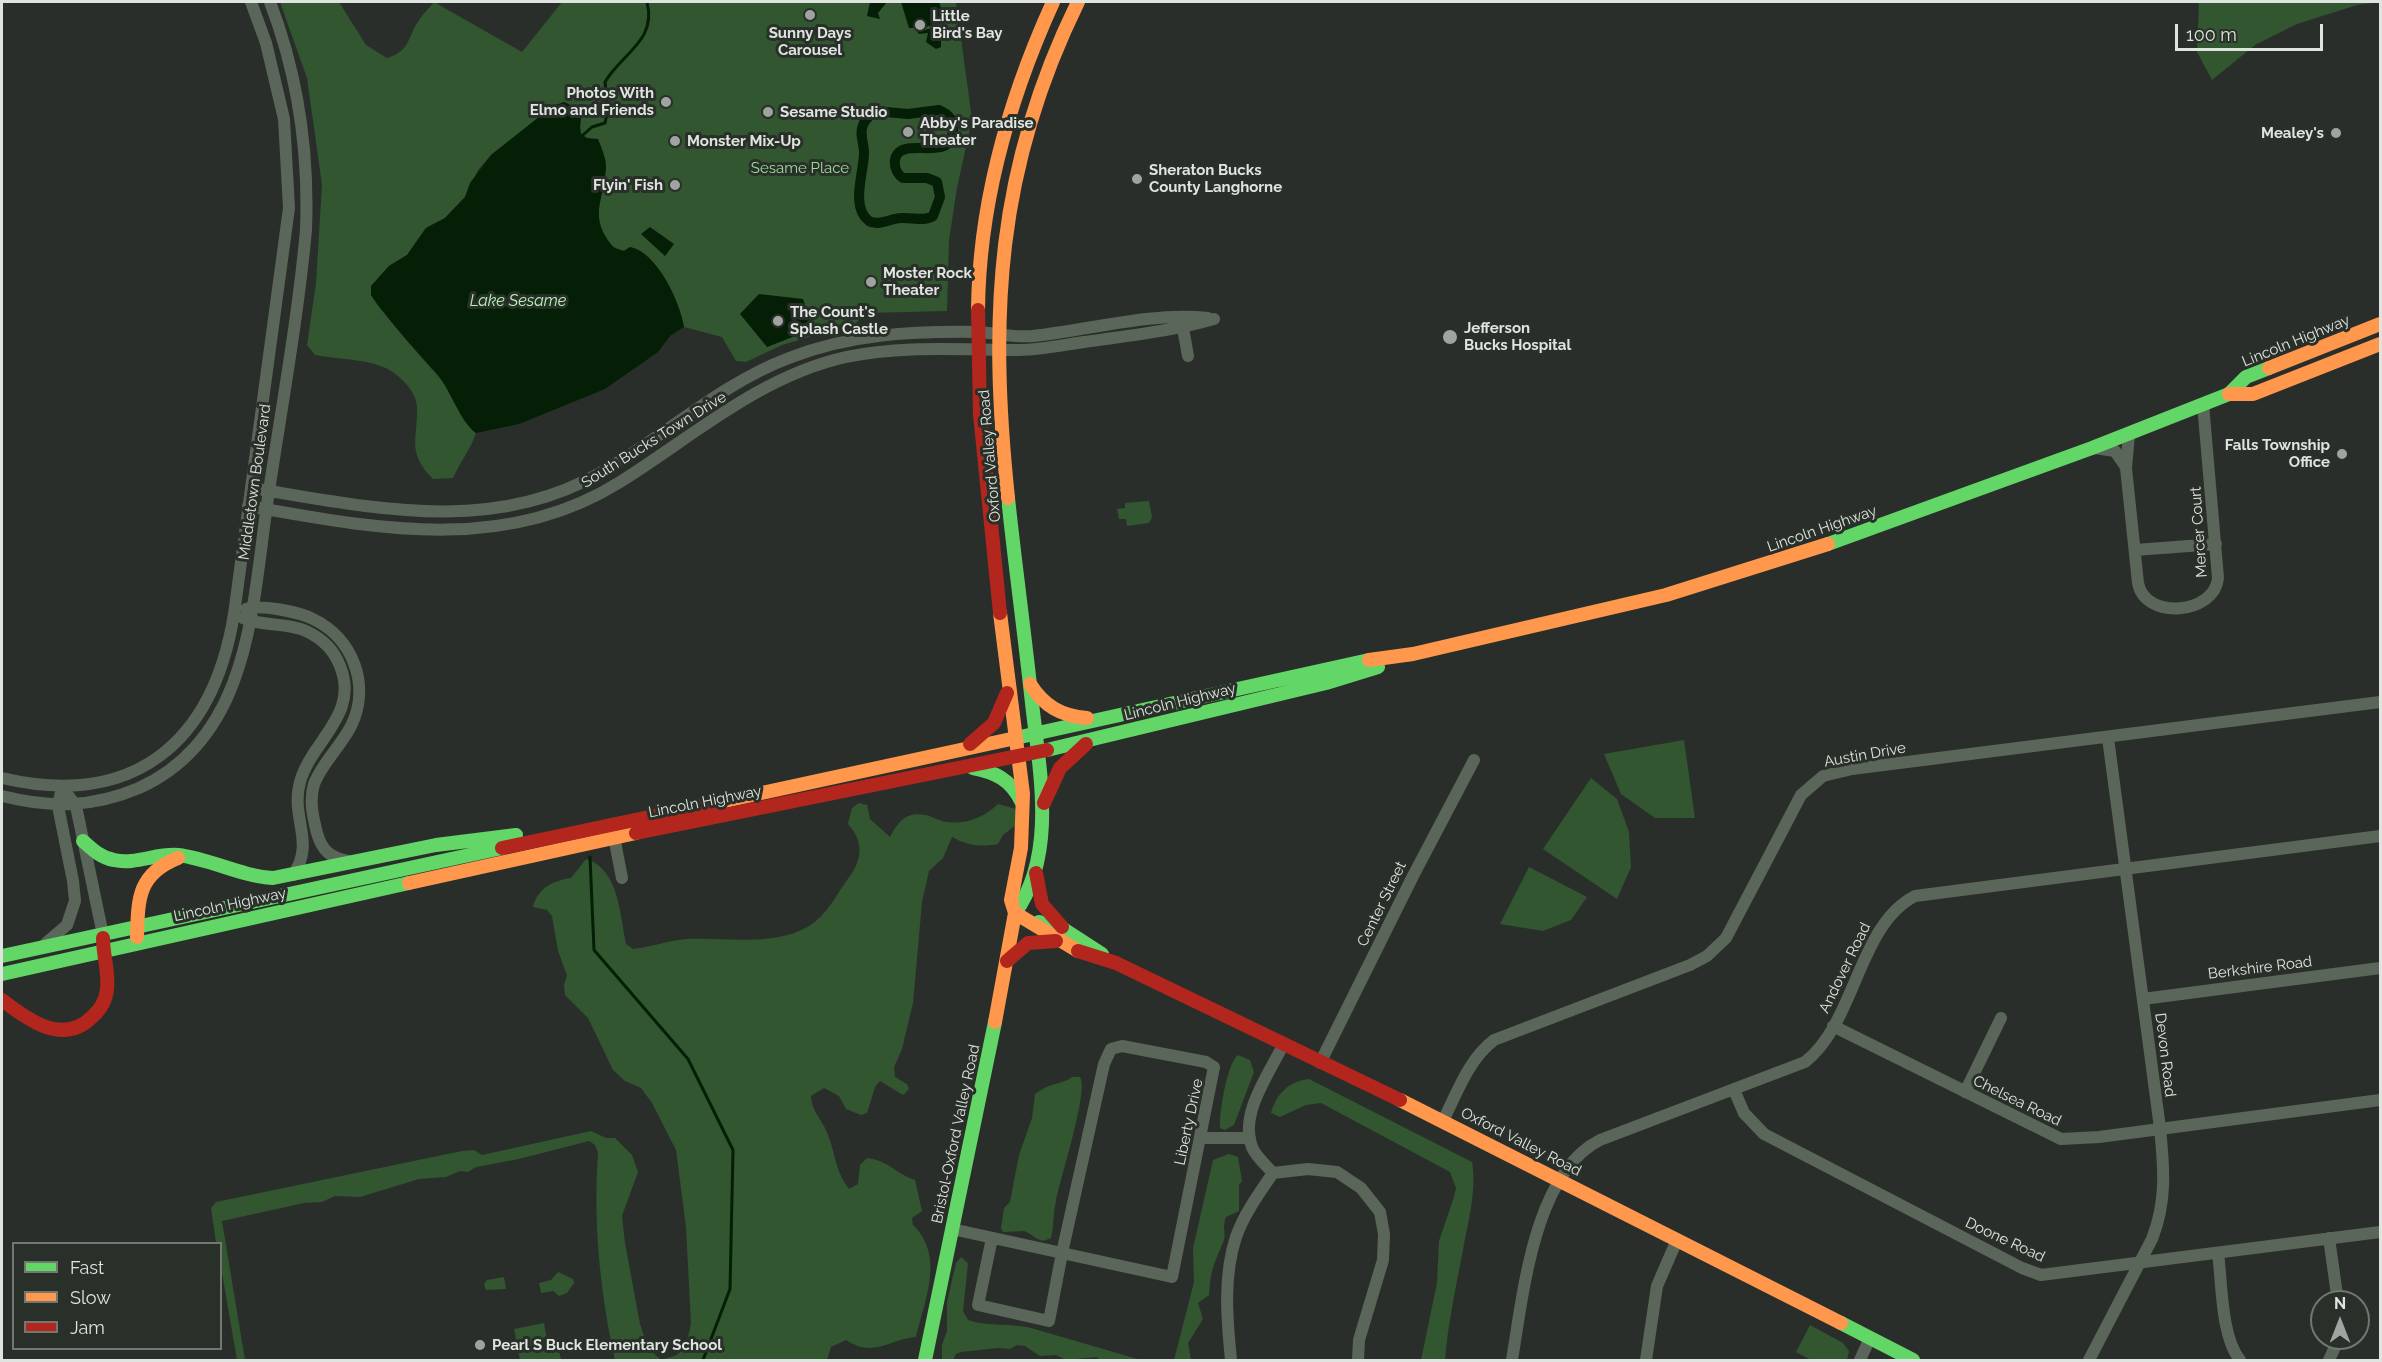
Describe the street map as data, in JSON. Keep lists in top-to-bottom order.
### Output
{
  "streets": {
    "main road": ["Lincoln Highway", "Oxford Valley Road", "Bristol-Oxford Valley Road"],
    "street": [
      "South Bucks Town Drive",
      "Middletown Boulevard",
      "Mercer Court",
      "Austin Drive",
      "Center Street",
      "Andover Road",
      "Berkshire Road",
      "Devon Road",
      "Chelsea Road",
      "Liberty Drive",
      "Doone Road"
    ]
  },
  "crossings": [
    ["Lincoln Highway", "Oxford Valley Road"],
    ["Lincoln Highway", "Mercer Court"],
    ["South Bucks Town Drive", "Oxford Valley Road"],
    ["South Bucks Town Drive", "Middletown Boulevard"],
    ["Oxford Valley Road", "Austin Drive"],
    ["Oxford Valley Road", "Center Street"],
    ["Oxford Valley Road", "Andover Road"],
    ["Oxford Valley Road", "Bristol-Oxford Valley Road"],
    ["Austin Drive", "Devon Road"],
    ["Andover Road", "Devon Road"],
    ["Andover Road", "Chelsea Road"],
    ["Andover Road", "Doone Road"],
    ["Berkshire Road", "Devon Road"],
    ["Devon Road", "Chelsea Road"],
    ["Devon Road", "Doone Road"],
    ["Liberty Drive", "Bristol-Oxford Valley Road"]
  ],
  "water": ["Lake Sesame"],
  "parks": ["Sesame Place"],
  "places": [
    "Sunny Days Carousel",
    "Little Bird's Bay",
    "Photos With Elmo and Friends",
    "Sesame Studio",
    "Abby's Paradise Theater",
    "Mealey's",
    "Monster Mix-Up",
    "Sheraton Bucks County Langhorne",
    "Flyin' Fish",
    "Moster Rock Theater",
    "The Count's Splash Castle",
    "Jefferson Bucks Hospital",
    "Falls Township Office",
    "Pearl S Buck Elementary School"
  ],
  "legend": ["Fast", "Slow", "Jam"],
  "scale_bar": "100 m",
  "north": "top"
}
